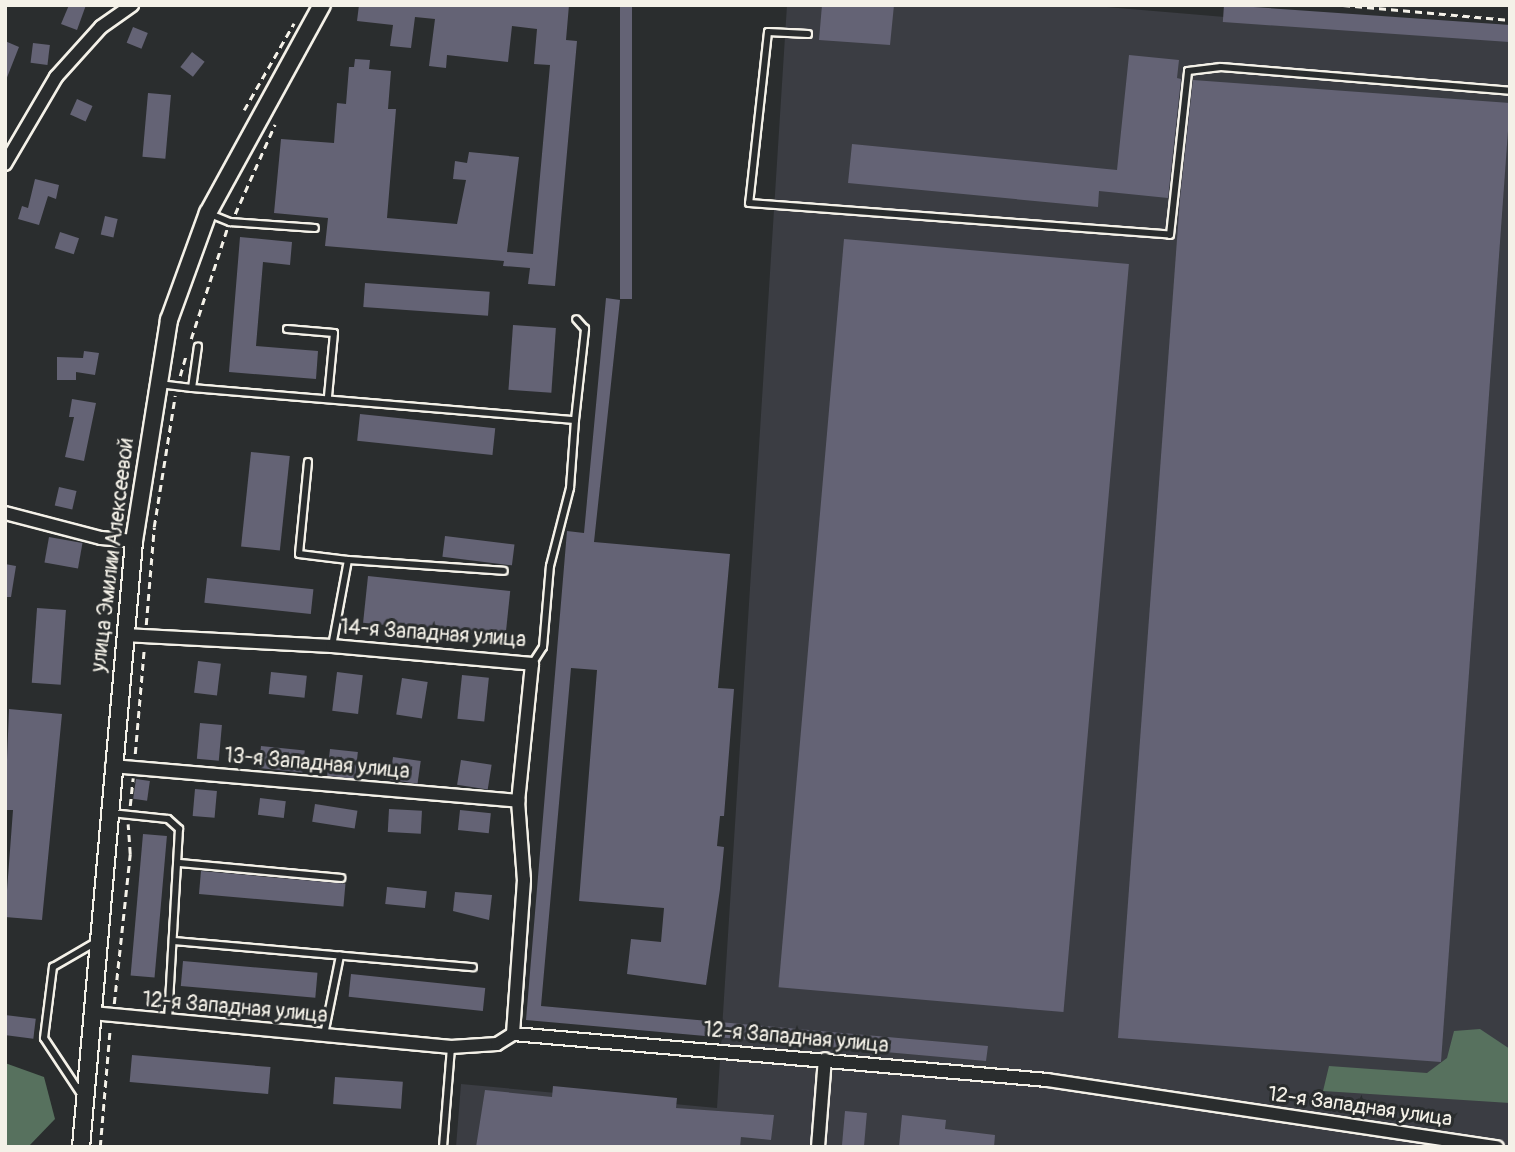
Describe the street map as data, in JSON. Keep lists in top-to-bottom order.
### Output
{
  "streets": {
    "street": [
      "улица Эмилии Алексеевой",
      "14-я Западная улица",
      "13-я Западная улица",
      "12-я Западная улица"
    ]
  },
  "crossings": [
    ["улица Эмилии Алексеевой", "14-я Западная улица"],
    ["улица Эмилии Алексеевой", "13-я Западная улица"],
    ["улица Эмилии Алексеевой", "12-я Западная улица"]
  ]
}
